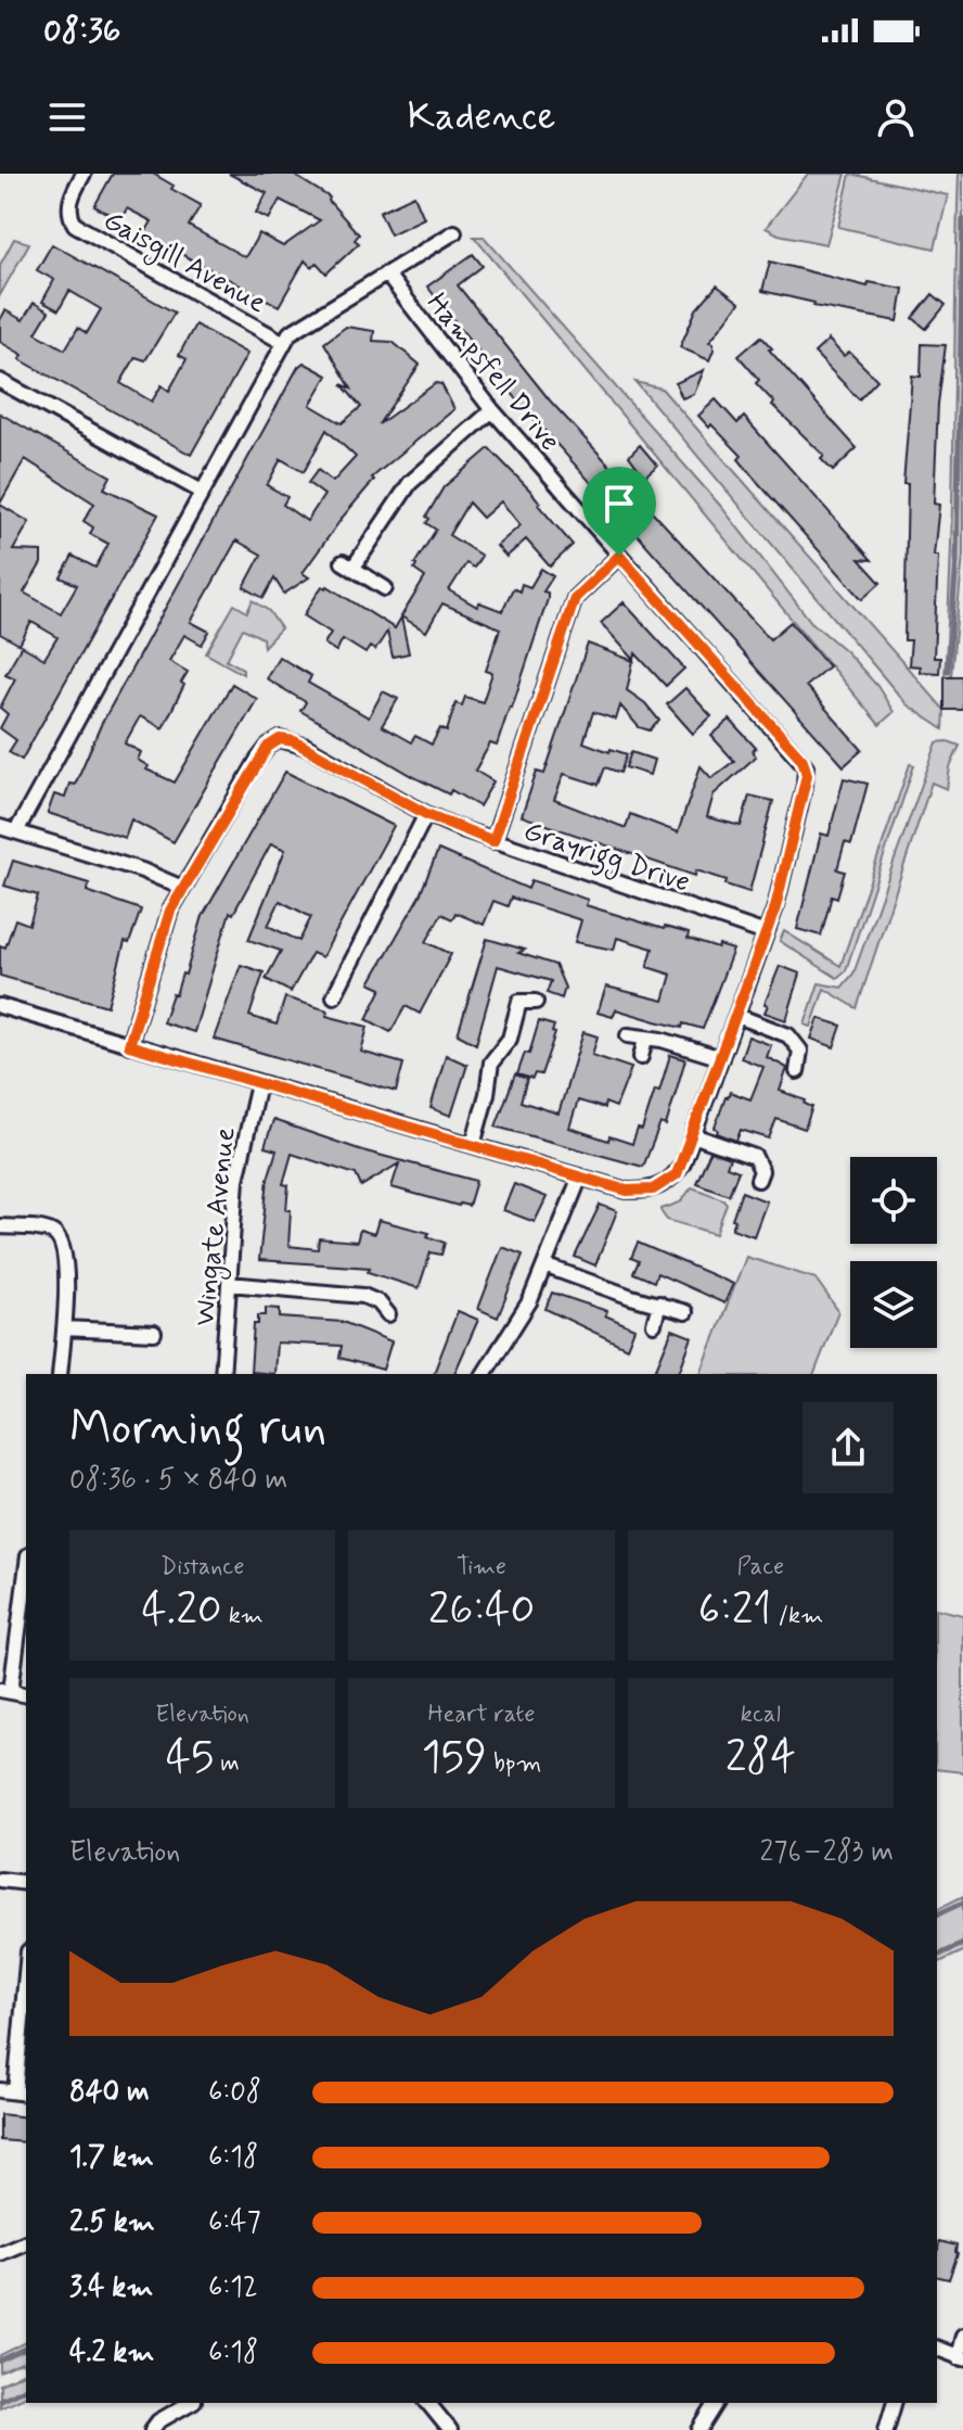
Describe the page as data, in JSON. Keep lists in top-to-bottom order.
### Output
{
  "streets": {
    "street": [
      "Gaisgill Avenue",
      "Hampsfell Drive",
      "Grayrigg Drive",
      "Wingate Avenue"
    ]
  },
  "crossings": [
    ["Hampsfell Drive", "Grayrigg Drive"]
  ],
  "page": {
    "status": "08:36",
    "header": "Kadence",
    "heading": ["Morning run", "08:36 · 5 × 840 m"],
    "stats": [
      ["Distance", "4.20 km"],
      ["Time", "26:40"],
      ["Pace", "6:21 /km"],
      ["Elevation", "45 m"],
      ["Heart rate", "159 bpm"],
      ["kcal", "284"]
    ],
    "chart": ["Elevation", "276–283 m"],
    "list": [
      {
        "name": "840 m",
        "note": "6:08"
      },
      {
        "name": "1.7 km",
        "note": "6:18"
      },
      {
        "name": "2.5 km",
        "note": "6:47"
      },
      {
        "name": "3.4 km",
        "note": "6:12"
      },
      {
        "name": "4.2 km",
        "note": "6:18"
      }
    ]
  }
}
